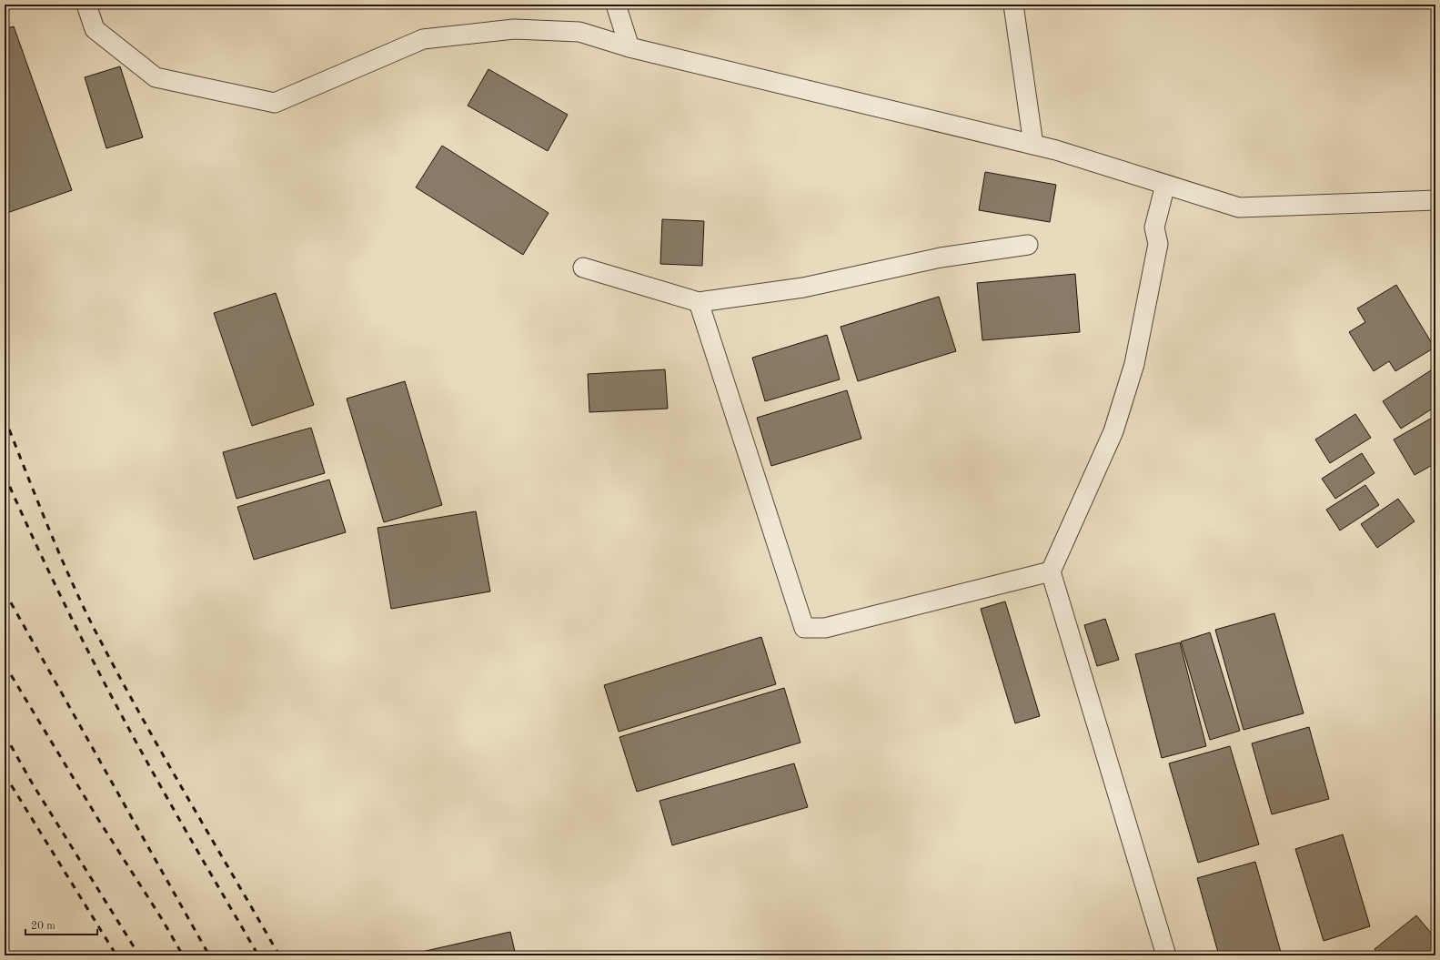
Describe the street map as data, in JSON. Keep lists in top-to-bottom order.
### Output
{
  "scale_bar": "20 m"
}
